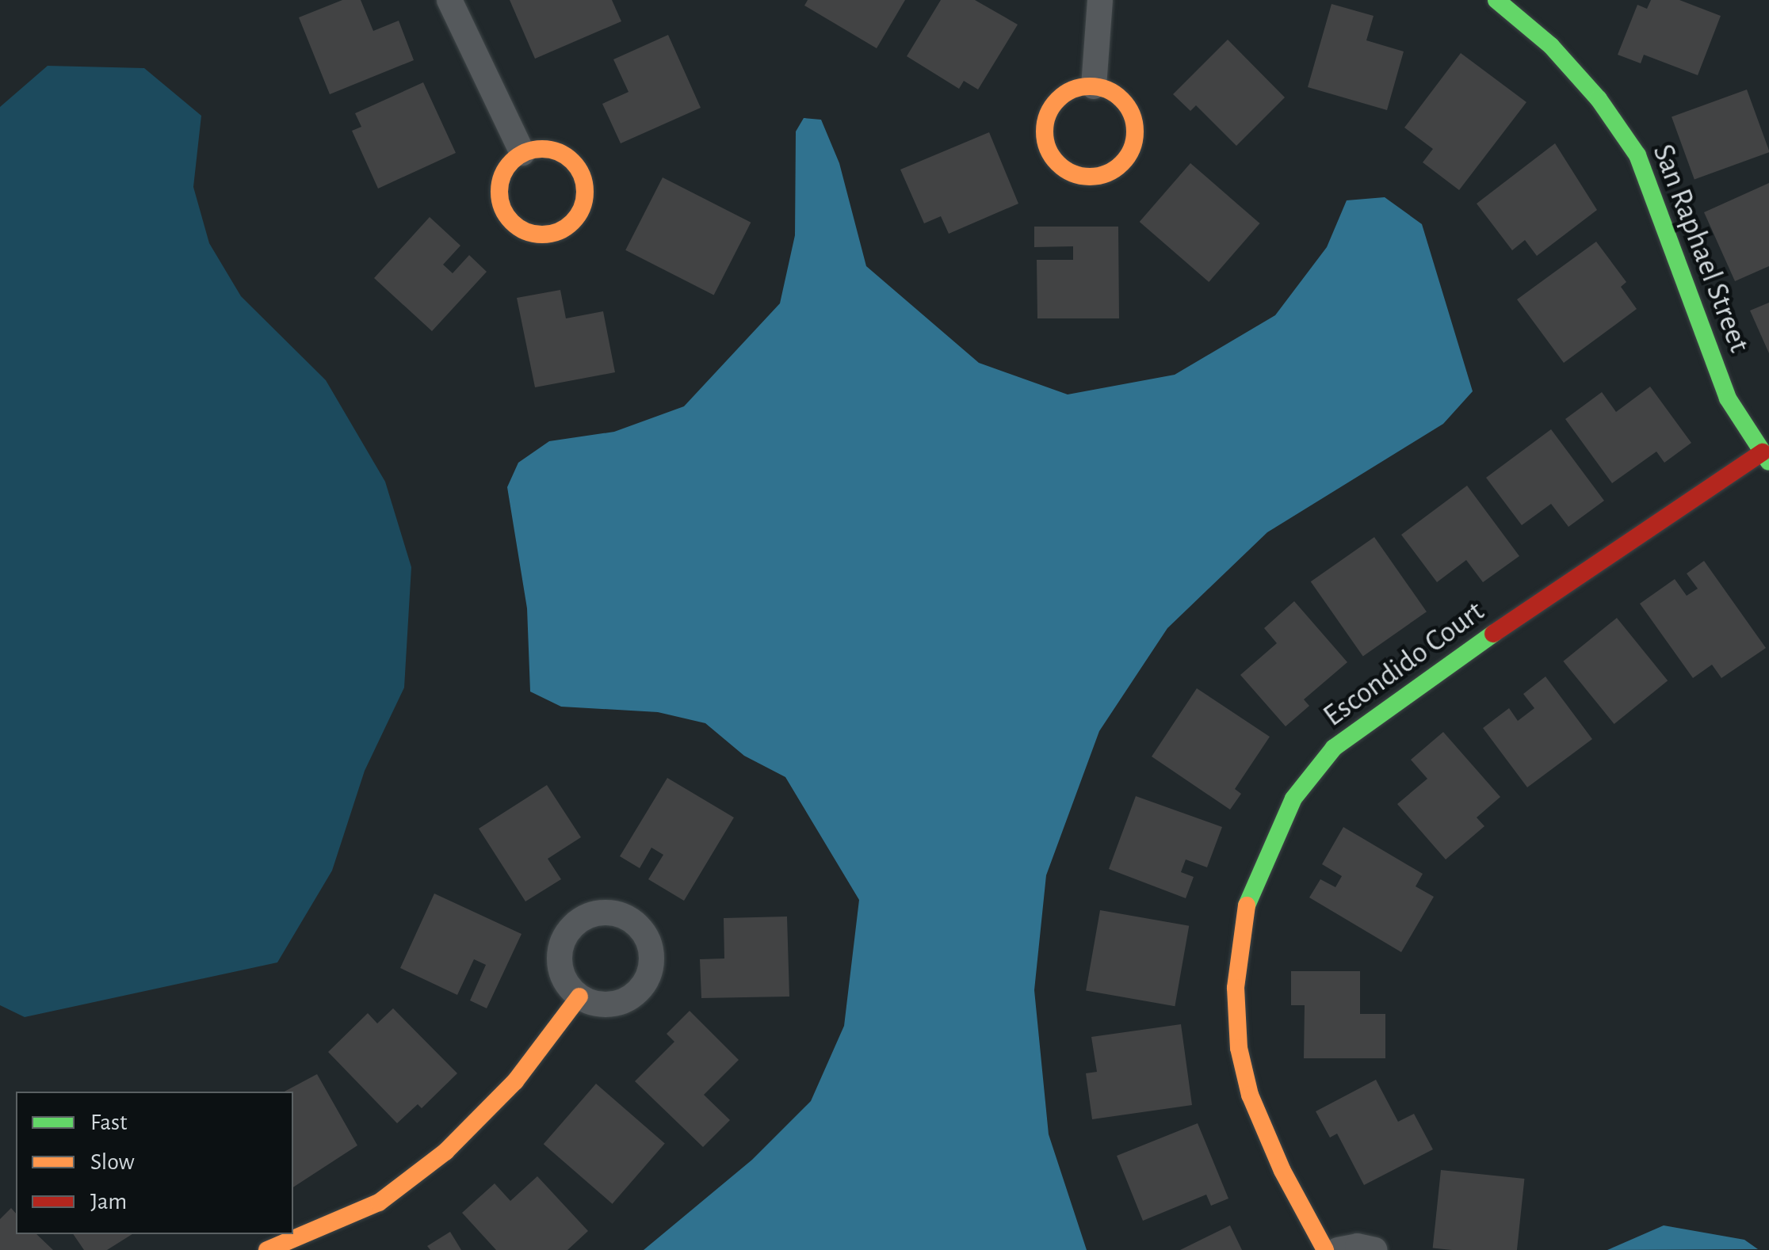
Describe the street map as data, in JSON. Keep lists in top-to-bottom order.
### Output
{
  "streets": {
    "street": ["San Raphael Street", "Escondido Court"]
  },
  "crossings": [
    ["San Raphael Street", "Escondido Court"]
  ],
  "legend": ["Fast", "Slow", "Jam"]
}
